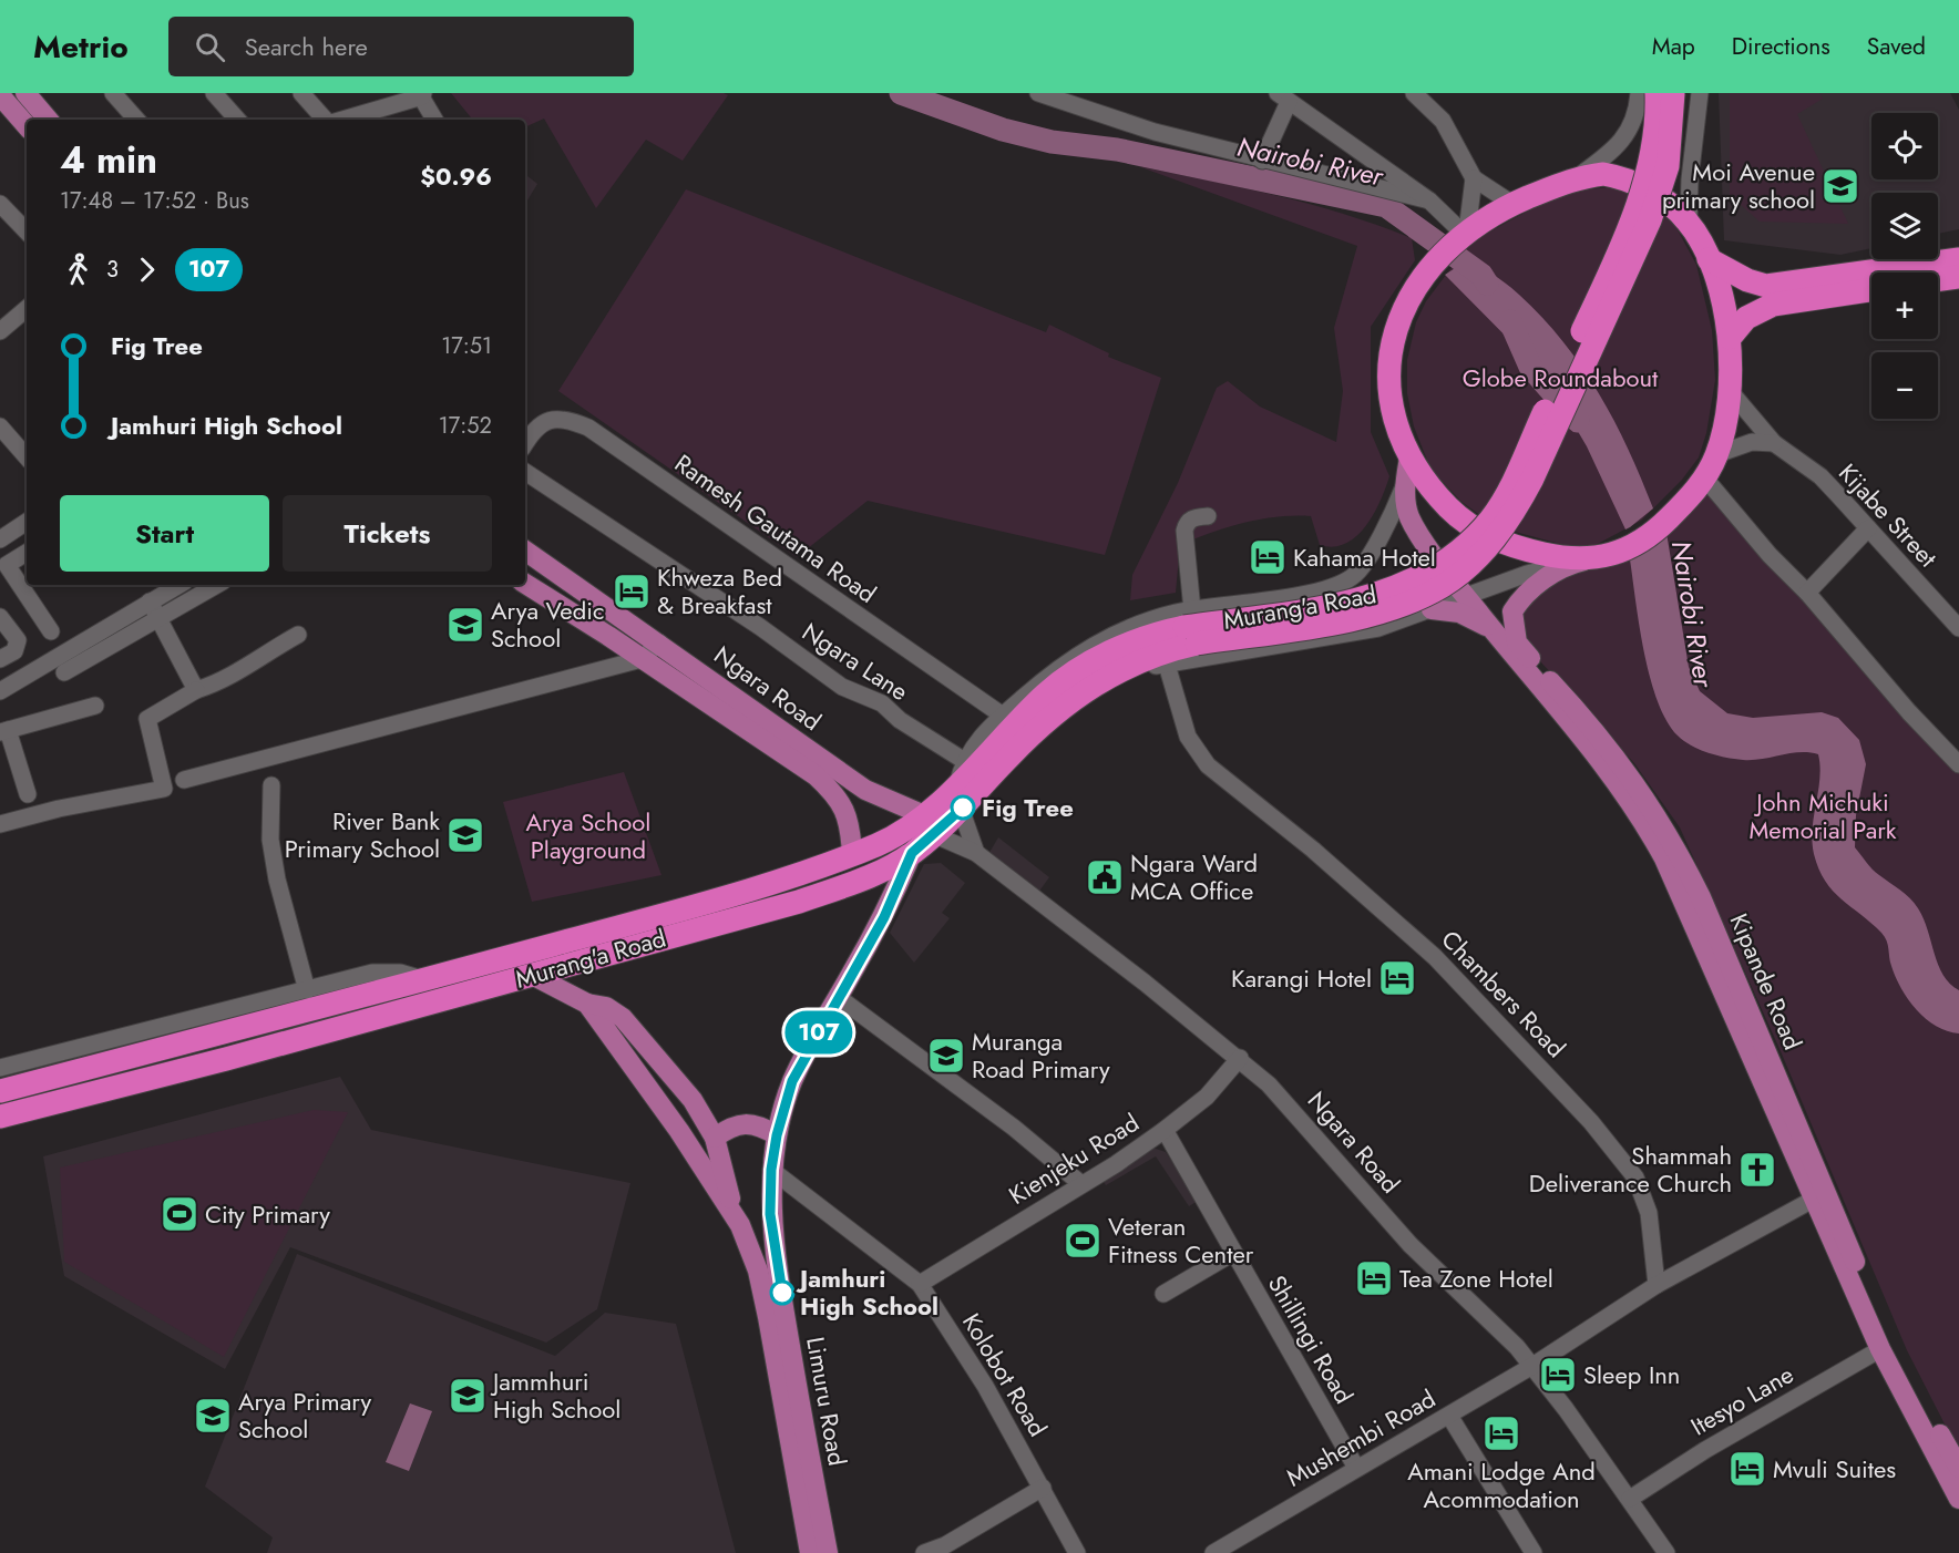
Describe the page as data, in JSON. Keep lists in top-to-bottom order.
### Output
{
  "streets": {
    "highway": ["Murang'a Road"],
    "main road": ["Ngara Road", "Kipande Road", "Limuru Road"],
    "street": [
      "Kijabe Street",
      "Ramesh Gautama Road",
      "Ngara Lane",
      "Chambers Road",
      "Kienjeku Road",
      "Shillingi Road",
      "Kolobot Road",
      "Itesyo Lane",
      "Mushembi Road"
    ]
  },
  "crossings": [
    ["Ramesh Gautama Road", "Murang'a Road"],
    ["Murang'a Road", "Ngara Lane"],
    ["Murang'a Road", "Ngara Road"],
    ["Murang'a Road", "Kipande Road"],
    ["Murang'a Road", "Chambers Road"],
    ["Murang'a Road", "Limuru Road"],
    ["Ngara Road", "Kienjeku Road"],
    ["Ngara Road", "Itesyo Lane"],
    ["Ngara Road", "Mushembi Road"],
    ["Kipande Road", "Itesyo Lane"],
    ["Kienjeku Road", "Shillingi Road"],
    ["Kienjeku Road", "Kolobot Road"],
    ["Shillingi Road", "Mushembi Road"],
    ["Kolobot Road", "Limuru Road"]
  ],
  "water": ["Nairobi River"],
  "parks": ["Globe Roundabout", "John Michuki Memorial Park", "Arya School Playground"],
  "places": {
    "school or university": [
      "Moi Avenue primary school",
      "Arya Vedic School",
      "River Bank Primary School",
      "Muranga Road Primary",
      "Jammhuri High School",
      "Arya Primary School"
    ],
    "hotel": [
      "Kahama Hotel",
      "Khweza Bed & Breakfast",
      "Karangi Hotel",
      "Tea Zone Hotel",
      "Sleep Inn",
      "Amani Lodge And Acommodation",
      "Mvuli Suites"
    ],
    "other": ["Fig Tree", "Jamhuri High School"],
    "public building": ["Ngara Ward MCA Office"],
    "church": ["Shammah Deliverance Church"],
    "sports": ["City Primary", "Veteran Fitness Center"]
  },
  "lines": ["bus line 107"],
  "page": {
    "header": "Metrio",
    "search": "Search here",
    "nav": ["Map", "Directions", "Saved"],
    "on_map": "107",
    "map_buttons": ["+", "−"],
    "heading": ["4 min", "17:48 – 17:52 · Bus", "$0.96"],
    "legs": ["3", "107"],
    "list": [
      {
        "name": "Fig Tree",
        "value": "17:51"
      },
      {
        "name": "Jamhuri High School",
        "value": "17:52"
      }
    ],
    "buttons": ["Start", "Tickets"]
  }
}
